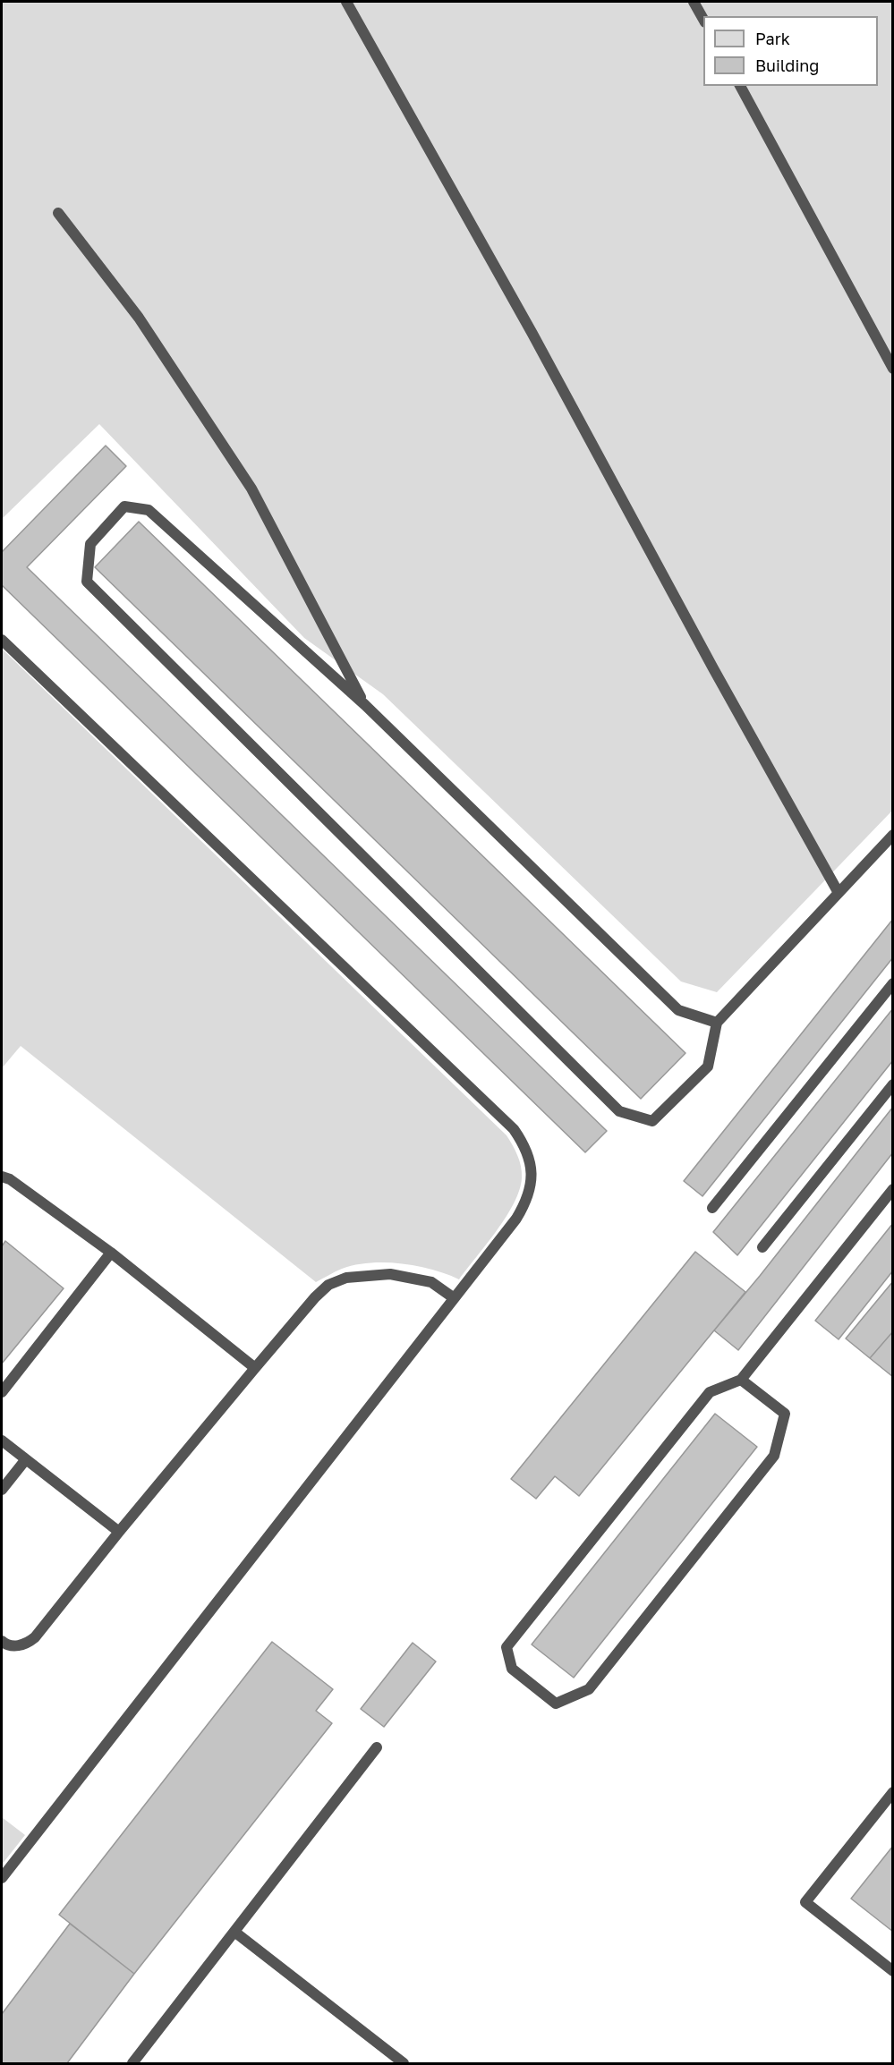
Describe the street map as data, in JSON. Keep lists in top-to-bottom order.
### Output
{
  "legend": ["Park", "Building"]
}
